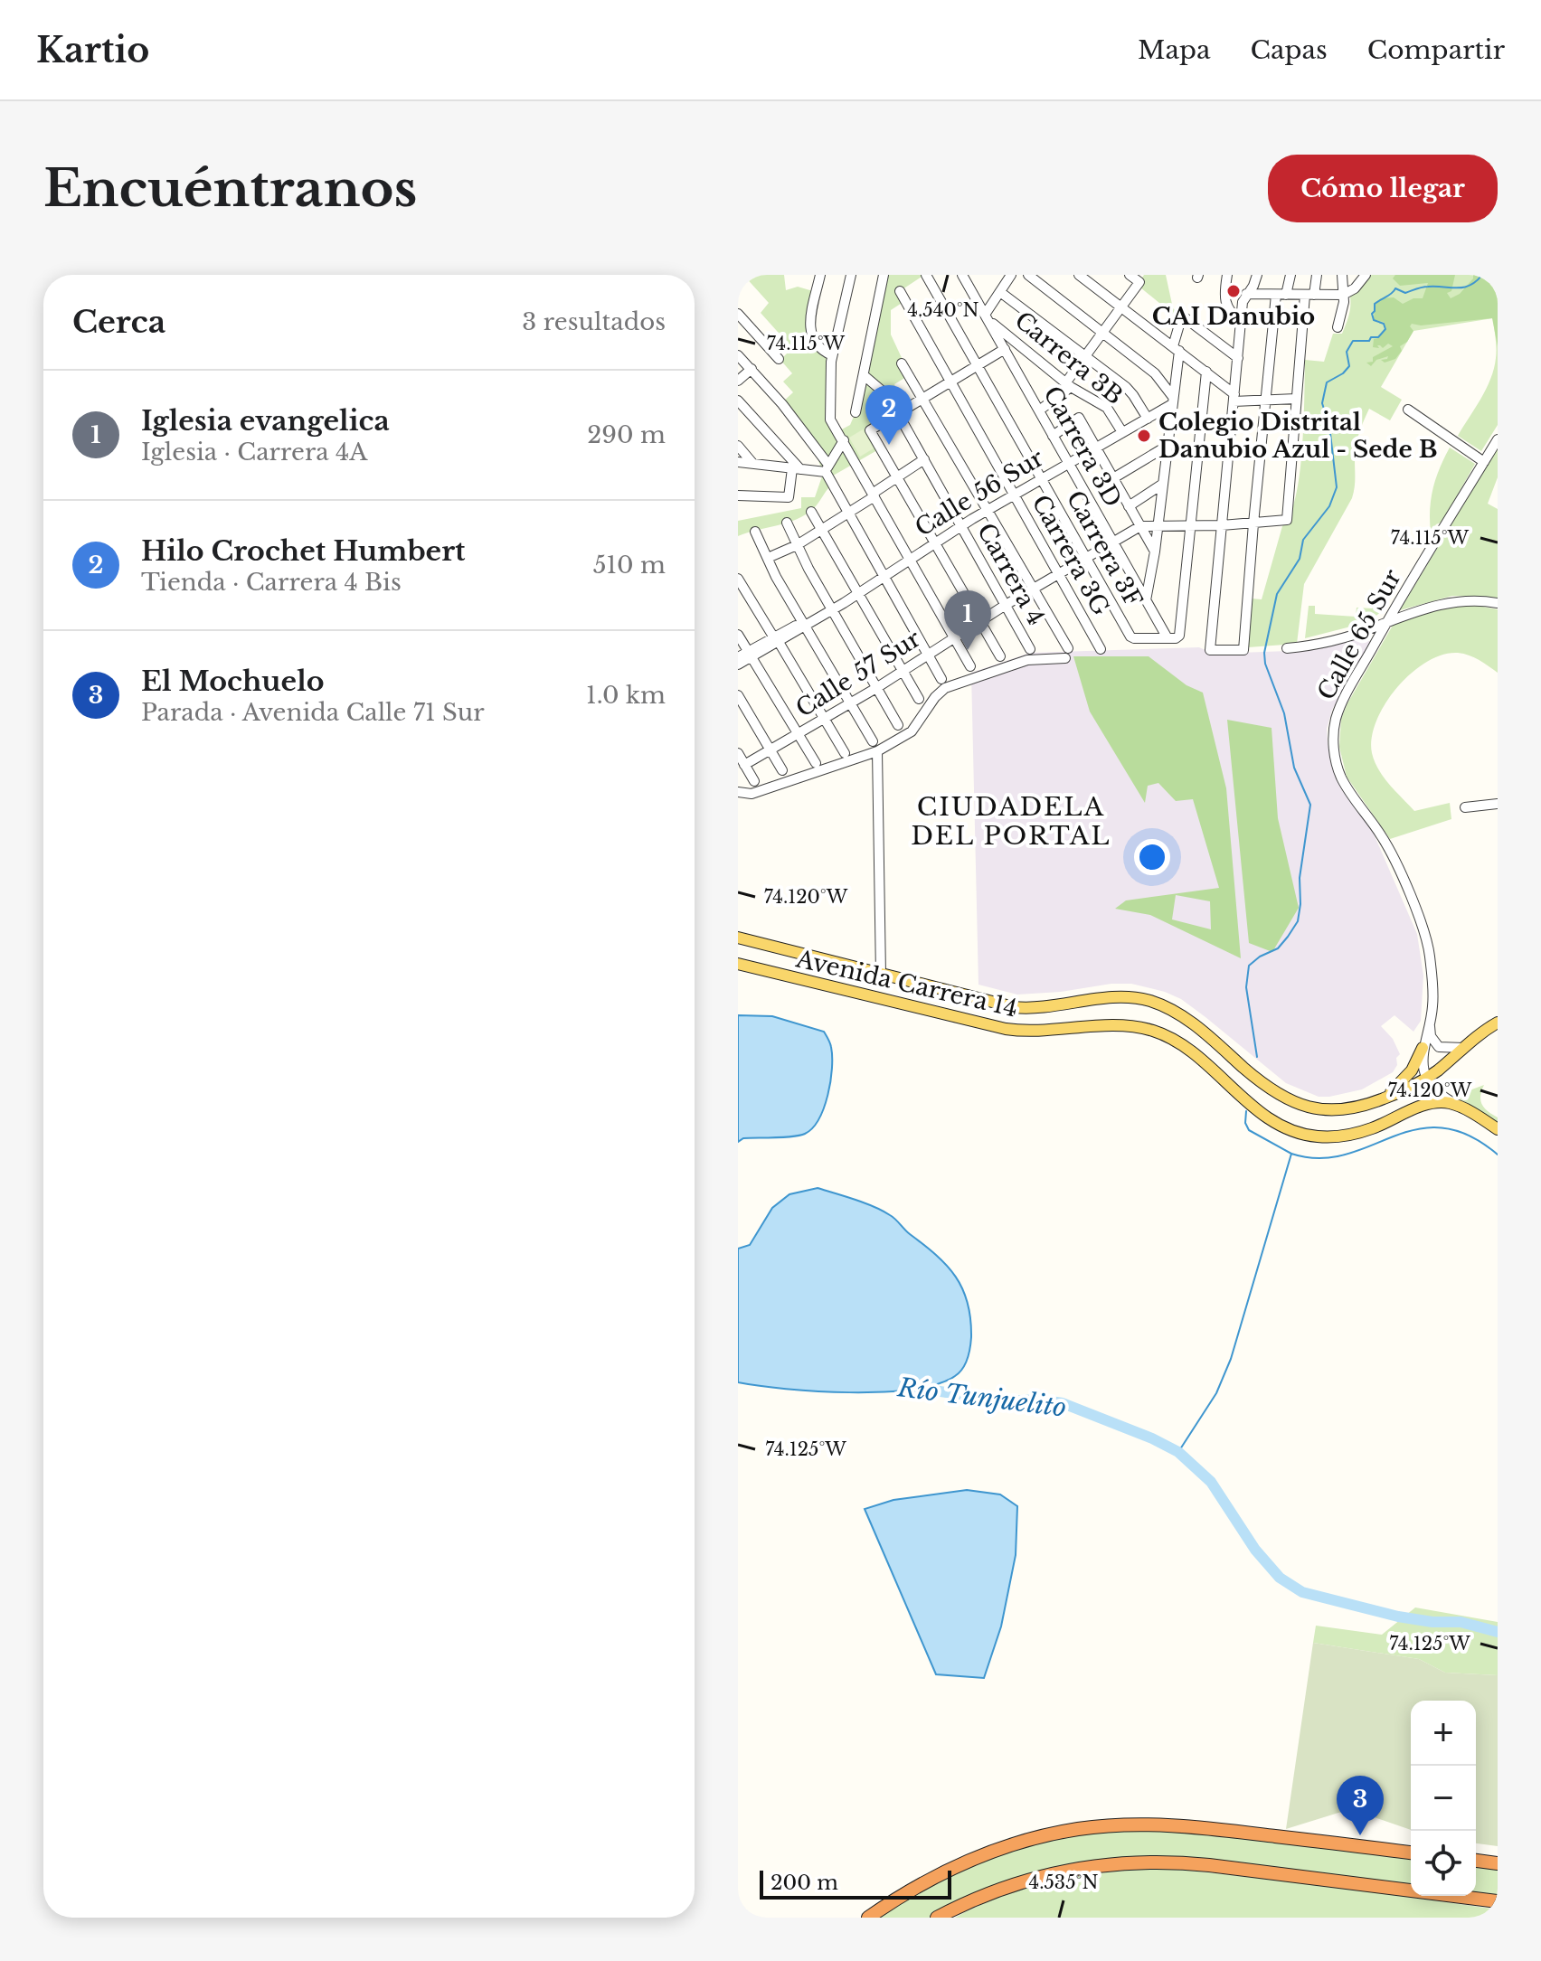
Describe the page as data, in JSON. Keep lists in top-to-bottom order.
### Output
{
  "streets": {
    "main road": ["Avenida Carrera 14"],
    "street": [
      "Carrera 3B",
      "Carrera 3D",
      "Calle 56 Sur",
      "Carrera 3F",
      "Carrera 3G",
      "Carrera 4",
      "Calle 65 Sur",
      "Calle 57 Sur"
    ]
  },
  "crossings": [
    ["Carrera 3B", "Carrera 3D"],
    ["Carrera 3B", "Calle 56 Sur"],
    ["Carrera 3D", "Calle 56 Sur"],
    ["Carrera 3D", "Carrera 3F"],
    ["Carrera 3D", "Calle 57 Sur"],
    ["Calle 56 Sur", "Carrera 3F"],
    ["Calle 56 Sur", "Carrera 3G"],
    ["Calle 56 Sur", "Carrera 4"],
    ["Carrera 3F", "Calle 57 Sur"],
    ["Carrera 3G", "Calle 57 Sur"],
    ["Carrera 4", "Calle 57 Sur"],
    ["Calle 65 Sur", "Avenida Carrera 14"]
  ],
  "districts": ["CIUDADELA DEL PORTAL"],
  "water": ["Río Tunjuelito"],
  "places": ["CAI Danubio", "Colegio Distrital Danubio Azul - Sede B"],
  "scale_bar": "200 m",
  "page": {
    "header": "Kartio",
    "nav": ["Mapa", "Capas", "Compartir"],
    "buttons": "Cómo llegar",
    "title": "Encuéntranos",
    "heading": ["Cerca", "3 resultados"],
    "list": [
      {
        "mark": "1",
        "name": "Iglesia evangelica",
        "note": "Iglesia · Carrera 4A",
        "value": "290 m"
      },
      {
        "mark": "2",
        "name": "Hilo Crochet Humbert",
        "note": "Tienda · Carrera 4 Bis",
        "value": "510 m"
      },
      {
        "mark": "3",
        "name": "El Mochuelo",
        "note": "Parada · Avenida Calle 71 Sur",
        "value": "1.0 km"
      }
    ],
    "pins": ["2", "1", "3"],
    "map_buttons": ["+", "−"],
    "scale": "200 m"
  },
  "coordinates": [
    "4.540°N",
    "74.115°W",
    "74.120°W",
    "74.125°W",
    "4.535°N"
  ]
}
